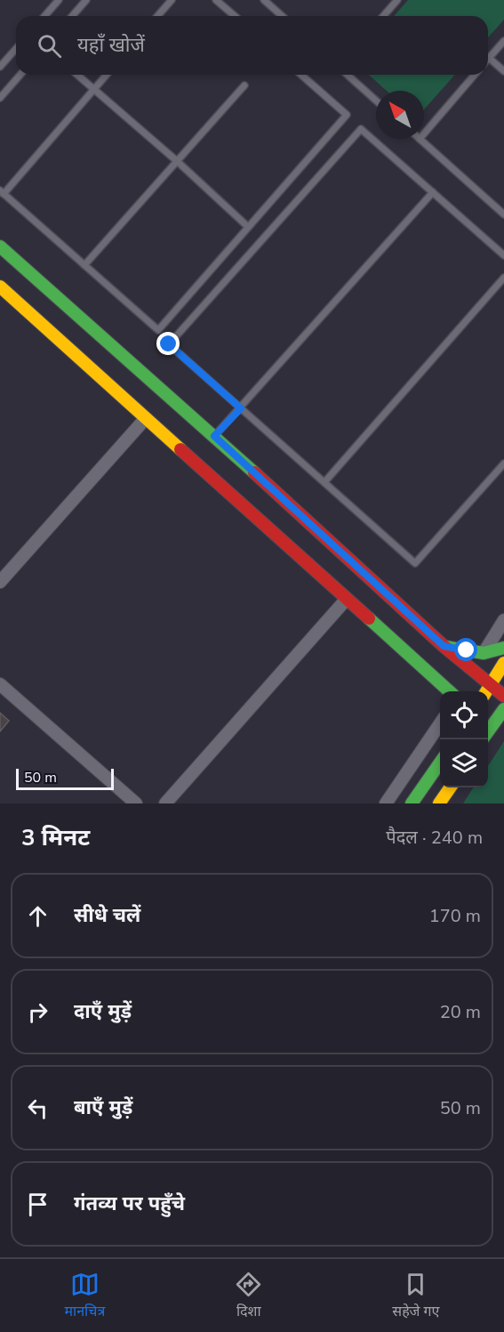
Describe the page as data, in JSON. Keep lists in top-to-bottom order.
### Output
{
  "scale_bar": "50 m",
  "north": "top left",
  "page": {
    "search": "यहाँ खोजें",
    "scale": "50 m",
    "heading": ["3 मिनट", "पैदल · 240 m"],
    "list": [
      ["सीधे चलें", "170 m"],
      ["दाएँ मुड़ें", "20 m"],
      ["बाएँ मुड़ें", "50 m"],
      "गंतव्य पर पहुँचे"
    ],
    "nav": ["मानचित्र", "दिशा", "सहेजे गए"]
  }
}
